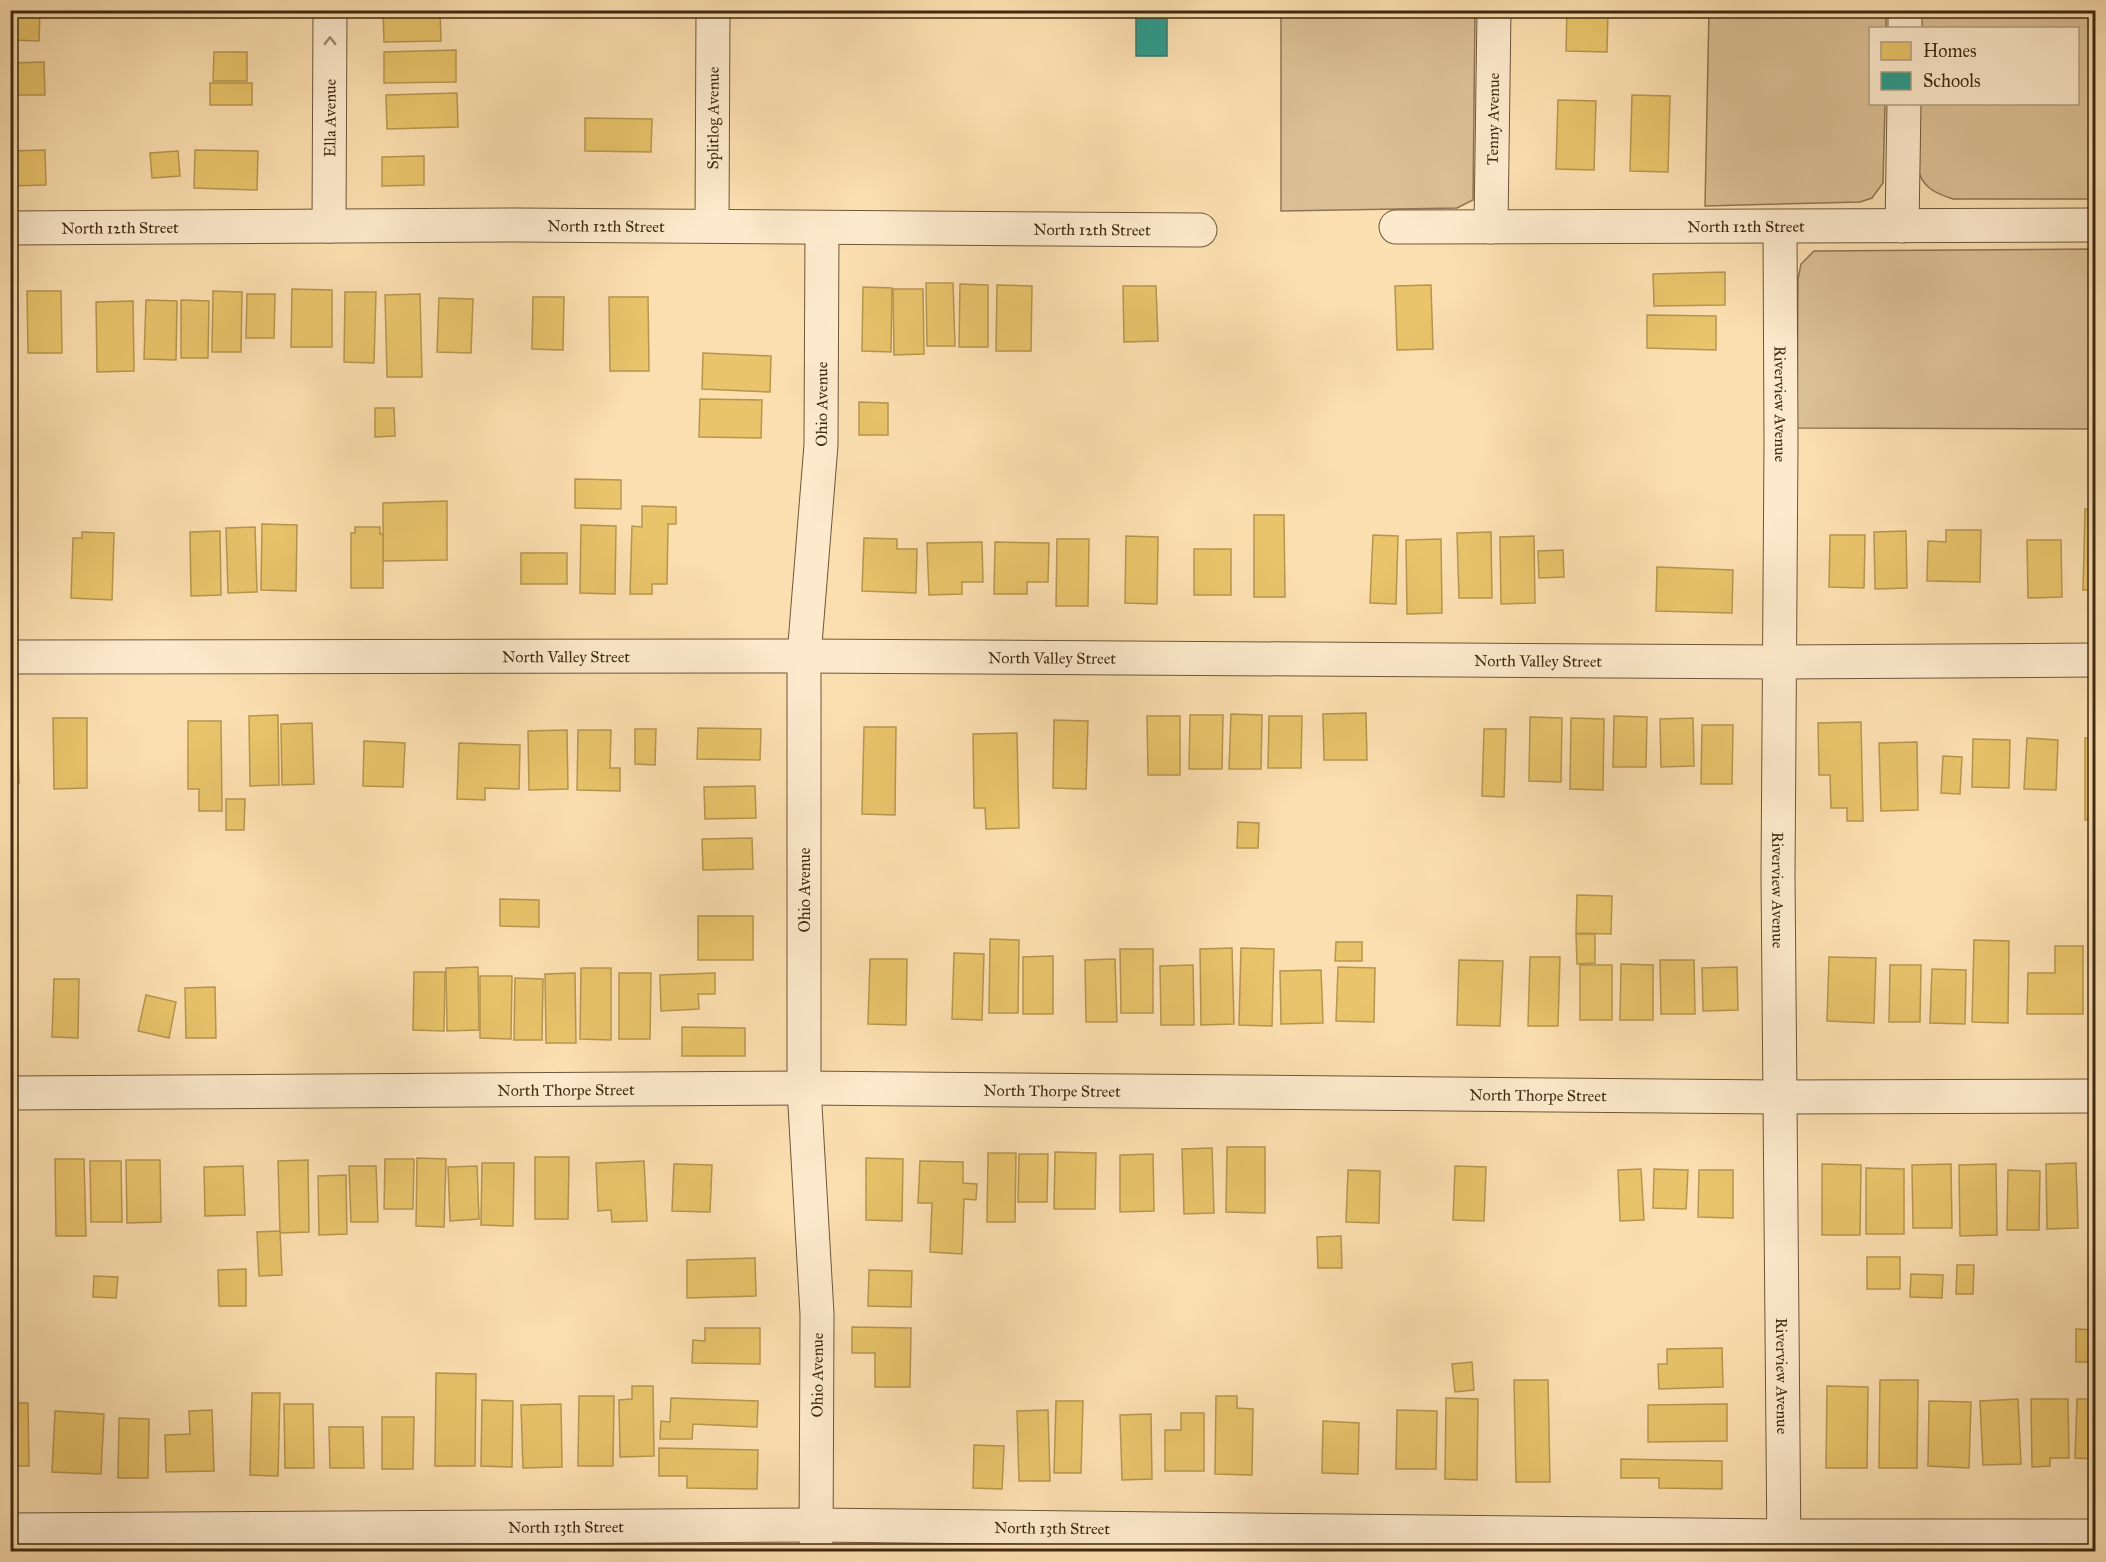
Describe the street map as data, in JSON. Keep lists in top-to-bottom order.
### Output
{
  "streets": {
    "street": [
      "Ella Avenue",
      "Splitlog Avenue",
      "Tenny Avenue",
      "North 12th Street",
      "Riverview Avenue",
      "Ohio Avenue",
      "North Valley Street",
      "North Thorpe Street",
      "North 13th Street"
    ]
  },
  "crossings": [
    ["Ella Avenue", "North 12th Street"],
    ["Splitlog Avenue", "North 12th Street"],
    ["Tenny Avenue", "North 12th Street"],
    ["North 12th Street", "Riverview Avenue"],
    ["North 12th Street", "Ohio Avenue"],
    ["Riverview Avenue", "North Valley Street"],
    ["Riverview Avenue", "North Thorpe Street"],
    ["Riverview Avenue", "North 13th Street"],
    ["Ohio Avenue", "North Valley Street"],
    ["Ohio Avenue", "North Thorpe Street"],
    ["Ohio Avenue", "North 13th Street"]
  ],
  "one_way": ["Ella Avenue"],
  "legend": ["Homes", "Schools"]
}
